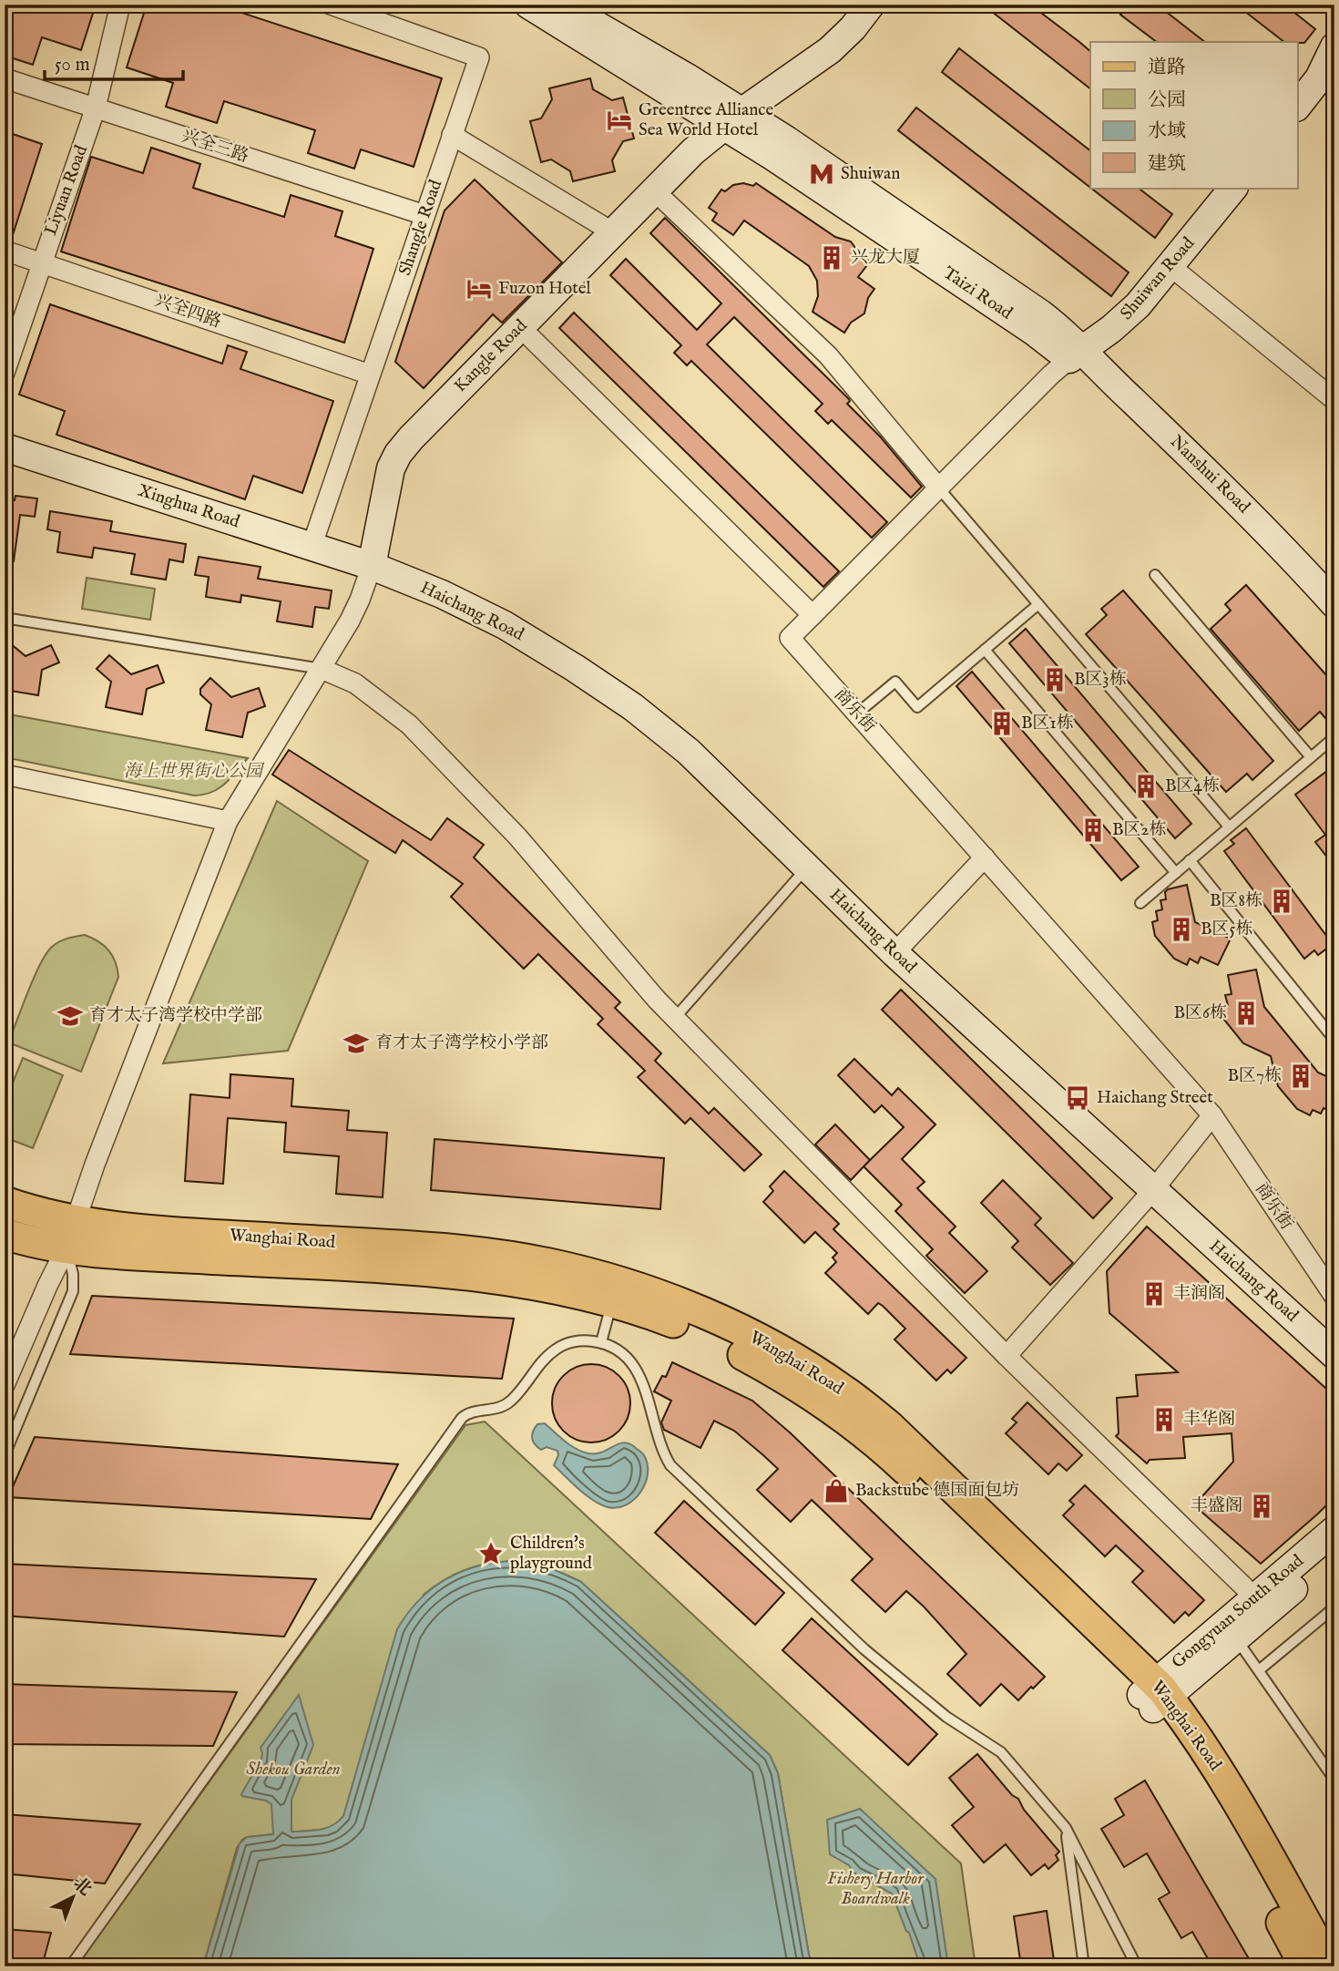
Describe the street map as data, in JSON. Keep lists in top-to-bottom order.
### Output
{
  "streets": {
    "main road": ["Wanghai Road"],
    "street": [
      "兴全三路",
      "Liyuan Road",
      "Shangle Road",
      "Shuiwan Road",
      "Taizi Road",
      "兴全四路",
      "Kangle Road",
      "Nanshui Road",
      "Xinghua Road",
      "Haichang Road",
      "商乐街",
      "Gongyuan South Road"
    ]
  },
  "crossings": [
    ["兴全三路", "Liyuan Road"],
    ["兴全三路", "Shangle Road"],
    ["Liyuan Road", "兴全四路"],
    ["Shangle Road", "兴全四路"],
    ["Shangle Road", "Xinghua Road"],
    ["Shuiwan Road", "Taizi Road"],
    ["Shuiwan Road", "Nanshui Road"],
    ["Taizi Road", "Kangle Road"],
    ["Taizi Road", "Nanshui Road"],
    ["Kangle Road", "Xinghua Road"],
    ["Kangle Road", "Haichang Road"],
    ["Xinghua Road", "Haichang Road"],
    ["Wanghai Road", "Gongyuan South Road"]
  ],
  "parks": ["海上世界街心公园", "Shekou Garden", "Fishery Harbor Boardwalk"],
  "places": {
    "hotel": ["Greentree Alliance Sea World Hotel", "Fuzon Hotel"],
    "metro station": ["Shuiwan"],
    "building": [
      "兴龙大厦",
      "B区3栋",
      "B区1栋",
      "B区4栋",
      "B区2栋",
      "B区8栋",
      "B区5栋",
      "B区6栋",
      "B区7栋",
      "丰润阁",
      "丰华阁",
      "丰盛阁"
    ],
    "school or university": ["育才太子湾学校中学部", "育才太子湾学校小学部"],
    "bus stop": ["Haichang Street"],
    "shop": ["Backstube 德国面包坊"],
    "place": ["Children's playground"]
  },
  "legend": [
    "道路",
    "公园",
    "水域",
    "建筑"
  ],
  "scale_bar": "50 m",
  "north": "top right"
}
